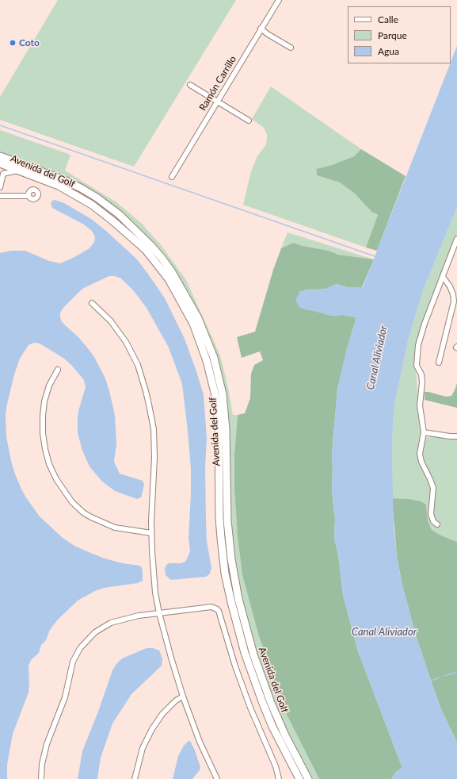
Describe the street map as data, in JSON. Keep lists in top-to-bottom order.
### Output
{
  "streets": {
    "street": ["Ramón Carrillo", "Avenida del Golf"]
  },
  "water": ["Canal Aliviador"],
  "places": ["Coto"],
  "legend": ["Calle", "Parque", "Agua"]
}
